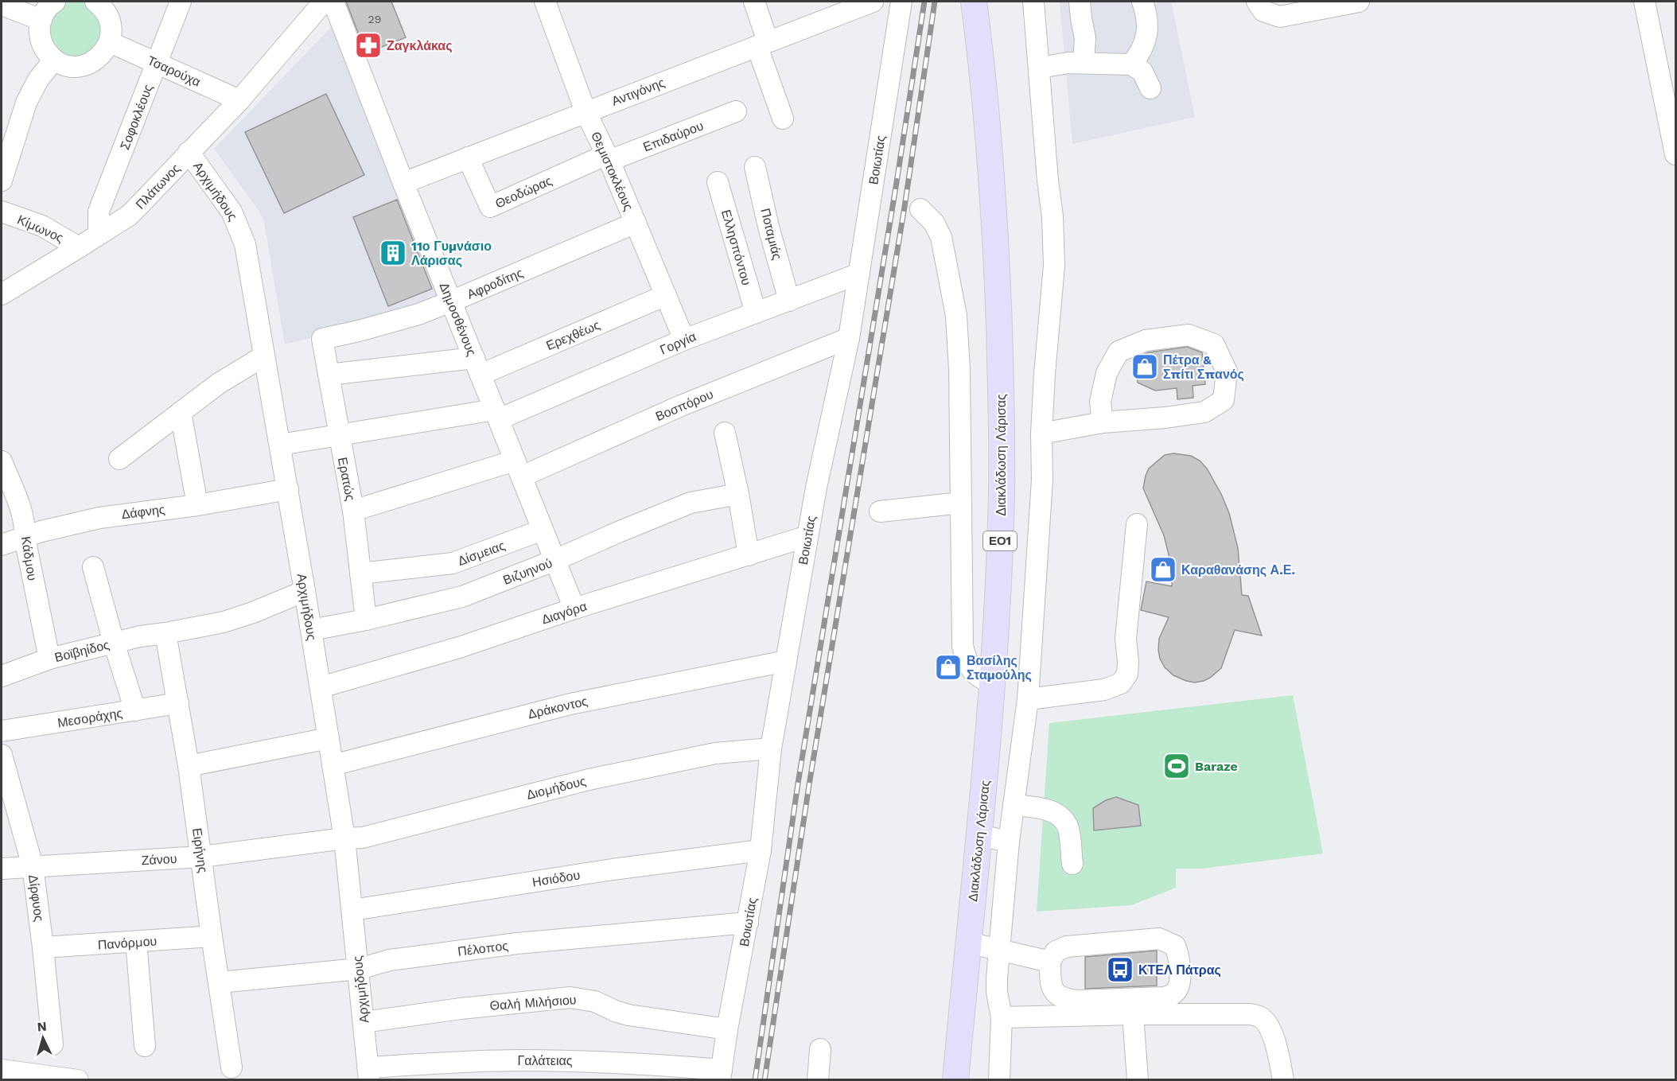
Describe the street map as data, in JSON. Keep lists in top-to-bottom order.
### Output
{
  "streets": {
    "main road": ["Διακλάδωση Λάρισας", "ΕΟ1"],
    "street": [
      "Τσαρούχα",
      "Αντιγόνης",
      "Σοφοκλέους",
      "Επιδαύρου",
      "Βοιωτίας",
      "Θεμιστοκλέους",
      "Πλάτωνος",
      "Αρχιμήδους",
      "Θεοδώρας",
      "Κίμωνος",
      "Ποταμιάς",
      "Ελλησπόντου",
      "Αφροδίτης",
      "Δημοσθένους",
      "Ερεχθέως",
      "Γοργία",
      "Βοσπόρου",
      "Ερατώς",
      "Δάφνης",
      "Δίσμειας",
      "Κάδμου",
      "Βιζυηνού",
      "Διαγόρα",
      "Βοϊβηίδος",
      "Δράκοντος",
      "Μεσοράχης",
      "Διομήδους",
      "Ειρήνης",
      "Ζάνου",
      "Ησιόδου",
      "Δίρφυος",
      "Πανόρμου",
      "Πέλοπος",
      "Θαλή Μιλήσιου",
      "Γαλάτειας"
    ]
  },
  "crossings": [
    ["Τσαρούχα", "Σοφοκλέους"],
    ["Τσαρούχα", "Πλάτωνος"],
    ["Αντιγόνης", "Θεμιστοκλέους"],
    ["Αντιγόνης", "Θεοδώρας"],
    ["Αντιγόνης", "Δημοσθένους"],
    ["Σοφοκλέους", "Πλάτωνος"],
    ["Επιδαύρου", "Θεμιστοκλέους"],
    ["Επιδαύρου", "Θεοδώρας"],
    ["Βοιωτίας", "Γοργία"],
    ["Βοιωτίας", "Βοσπόρου"],
    ["Βοιωτίας", "Διαγόρα"],
    ["Βοιωτίας", "Δράκοντος"],
    ["Βοιωτίας", "Διομήδους"],
    ["Βοιωτίας", "Ησιόδου"],
    ["Βοιωτίας", "Πέλοπος"],
    ["Βοιωτίας", "Θαλή Μιλήσιου"],
    ["Βοιωτίας", "Γαλάτειας"],
    ["Θεμιστοκλέους", "Θεοδώρας"],
    ["Θεμιστοκλέους", "Αφροδίτης"],
    ["Θεμιστοκλέους", "Ερεχθέως"],
    ["Θεμιστοκλέους", "Γοργία"],
    ["Πλάτωνος", "Αρχιμήδους"],
    ["Πλάτωνος", "Κίμωνος"],
    ["Αρχιμήδους", "Γοργία"],
    ["Αρχιμήδους", "Δάφνης"],
    ["Αρχιμήδους", "Βιζυηνού"],
    ["Αρχιμήδους", "Διαγόρα"],
    ["Αρχιμήδους", "Δράκοντος"],
    ["Αρχιμήδους", "Διομήδους"],
    ["Αρχιμήδους", "Ζάνου"],
    ["Αρχιμήδους", "Ησιόδου"],
    ["Αρχιμήδους", "Πέλοπος"],
    ["Αρχιμήδους", "Θαλή Μιλήσιου"],
    ["Αρχιμήδους", "Γαλάτειας"],
    ["Ποταμιάς", "Γοργία"],
    ["Ελλησπόντου", "Γοργία"],
    ["Αφροδίτης", "Δημοσθένους"],
    ["Αφροδίτης", "Ερατώς"],
    ["Δημοσθένους", "Ερεχθέως"],
    ["Δημοσθένους", "Γοργία"],
    ["Δημοσθένους", "Βοσπόρου"],
    ["Δημοσθένους", "Δίσμειας"],
    ["Δημοσθένους", "Βιζυηνού"],
    ["Δημοσθένους", "Διαγόρα"],
    ["Ερεχθέως", "Ερατώς"],
    ["Γοργία", "Ερατώς"],
    ["Βοσπόρου", "Ερατώς"],
    ["Ερατώς", "Δίσμειας"],
    ["Ερατώς", "Βιζυηνού"],
    ["Δάφνης", "Κάδμου"],
    ["Κάδμου", "Βοϊβηίδος"],
    ["Βοϊβηίδος", "Ειρήνης"],
    ["Μεσοράχης", "Ειρήνης"],
    ["Διομήδους", "Ζάνου"],
    ["Ειρήνης", "Ζάνου"],
    ["Ειρήνης", "Πανόρμου"],
    ["Ειρήνης", "Πέλοπος"],
    ["Ζάνου", "Δίρφυος"],
    ["Δίρφυος", "Πανόρμου"]
  ],
  "places": {
    "pharmacy": ["Ζαγκλάκας"],
    "building": ["11ο Γυμνάσιο Λάρισας"],
    "shop": ["Πέτρα & Σπίτι Σπανός", "Καραθανάσης Α.Ε.", "Βασίλης Σταμούλης"],
    "sports": ["Baraze"],
    "bus stop": ["ΚΤΕΛ Πάτρας"]
  },
  "house_numbers": ["29"],
  "north": "top"
}
